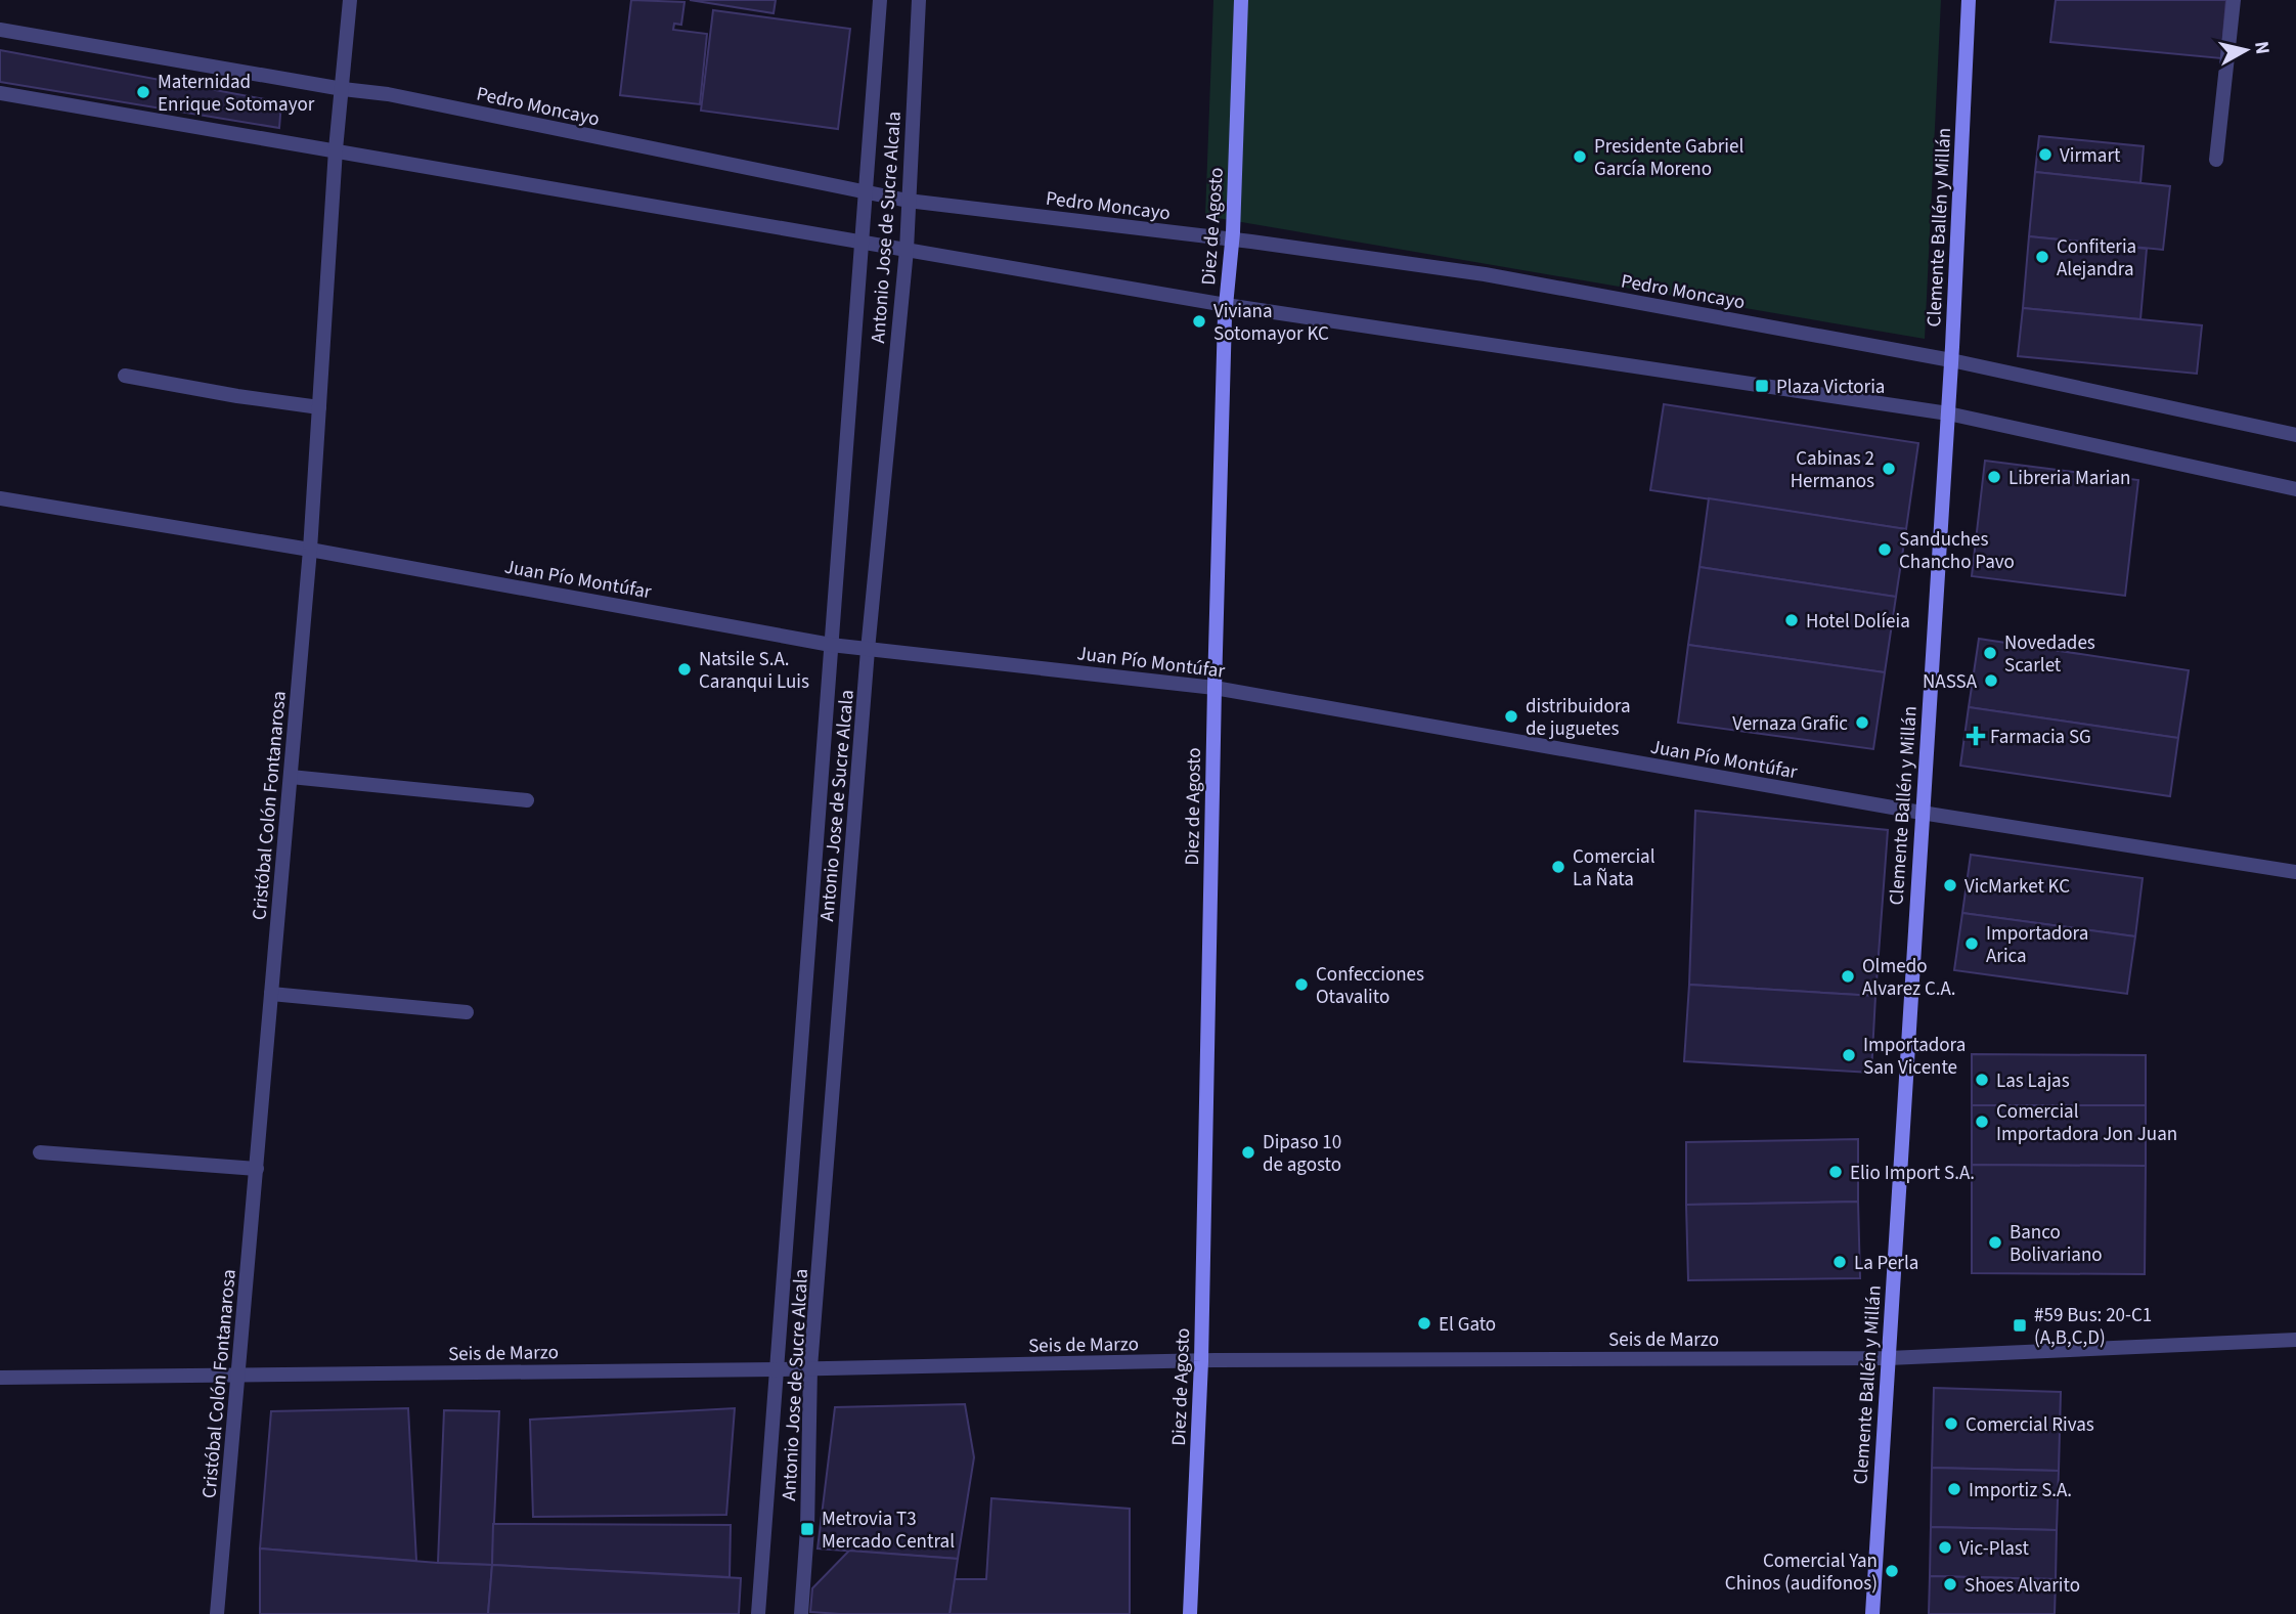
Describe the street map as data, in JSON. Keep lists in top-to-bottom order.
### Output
{
  "streets": {
    "street": [
      "Pedro Moncayo",
      "Diez de Agosto",
      "Antonio Jose de Sucre Alcala",
      "Clemente Ballén y Millán",
      "Juan Pío Montúfar",
      "Cristóbal Colón Fontanarosa",
      "Seis de Marzo"
    ]
  },
  "crossings": [
    ["Pedro Moncayo", "Diez de Agosto"],
    ["Pedro Moncayo", "Antonio Jose de Sucre Alcala"],
    ["Pedro Moncayo", "Clemente Ballén y Millán"],
    ["Pedro Moncayo", "Cristóbal Colón Fontanarosa"],
    ["Diez de Agosto", "Juan Pío Montúfar"],
    ["Diez de Agosto", "Seis de Marzo"],
    ["Antonio Jose de Sucre Alcala", "Juan Pío Montúfar"],
    ["Antonio Jose de Sucre Alcala", "Seis de Marzo"],
    ["Clemente Ballén y Millán", "Juan Pío Montúfar"],
    ["Clemente Ballén y Millán", "Seis de Marzo"],
    ["Juan Pío Montúfar", "Cristóbal Colón Fontanarosa"],
    ["Cristóbal Colón Fontanarosa", "Seis de Marzo"]
  ],
  "places": {
    "other": [
      "Maternidad Enrique Sotomayor",
      "Virmart",
      "Presidente Gabriel García Moreno",
      "Confiteria Alejandra",
      "Viviana Sotomayor KC",
      "Cabinas 2 Hermanos",
      "Libreria Marian",
      "Sanduches Chancho Pavo",
      "Hotel Dolíeia",
      "Novedades Scarlet",
      "Natsile S.A. Caranqui Luis",
      "NASSA",
      "distribuidora de juguetes",
      "Vernaza Grafic",
      "Comercial La Ñata",
      "VicMarket KC",
      "Importadora Arica",
      "Olmedo Alvarez C.A.",
      "Confecciones Otavalito",
      "Importadora San Vicente",
      "Las Lajas",
      "Comercial Importadora Jon Juan",
      "Dipaso 10 de agosto",
      "Elio Import S.A.",
      "Banco Bolivariano",
      "La Perla",
      "El Gato",
      "Comercial Rivas",
      "Importiz S.A.",
      "Vic-Plast",
      "Comercial Yan Chinos (audifonos)",
      "Shoes Alvarito"
    ],
    "transit": ["Plaza Victoria", "#59 Bus: 20-C1 (A,B,C,D)", "Metrovia T3 Mercado Central"],
    "health": ["Farmacia SG"]
  },
  "north": "right"
}
